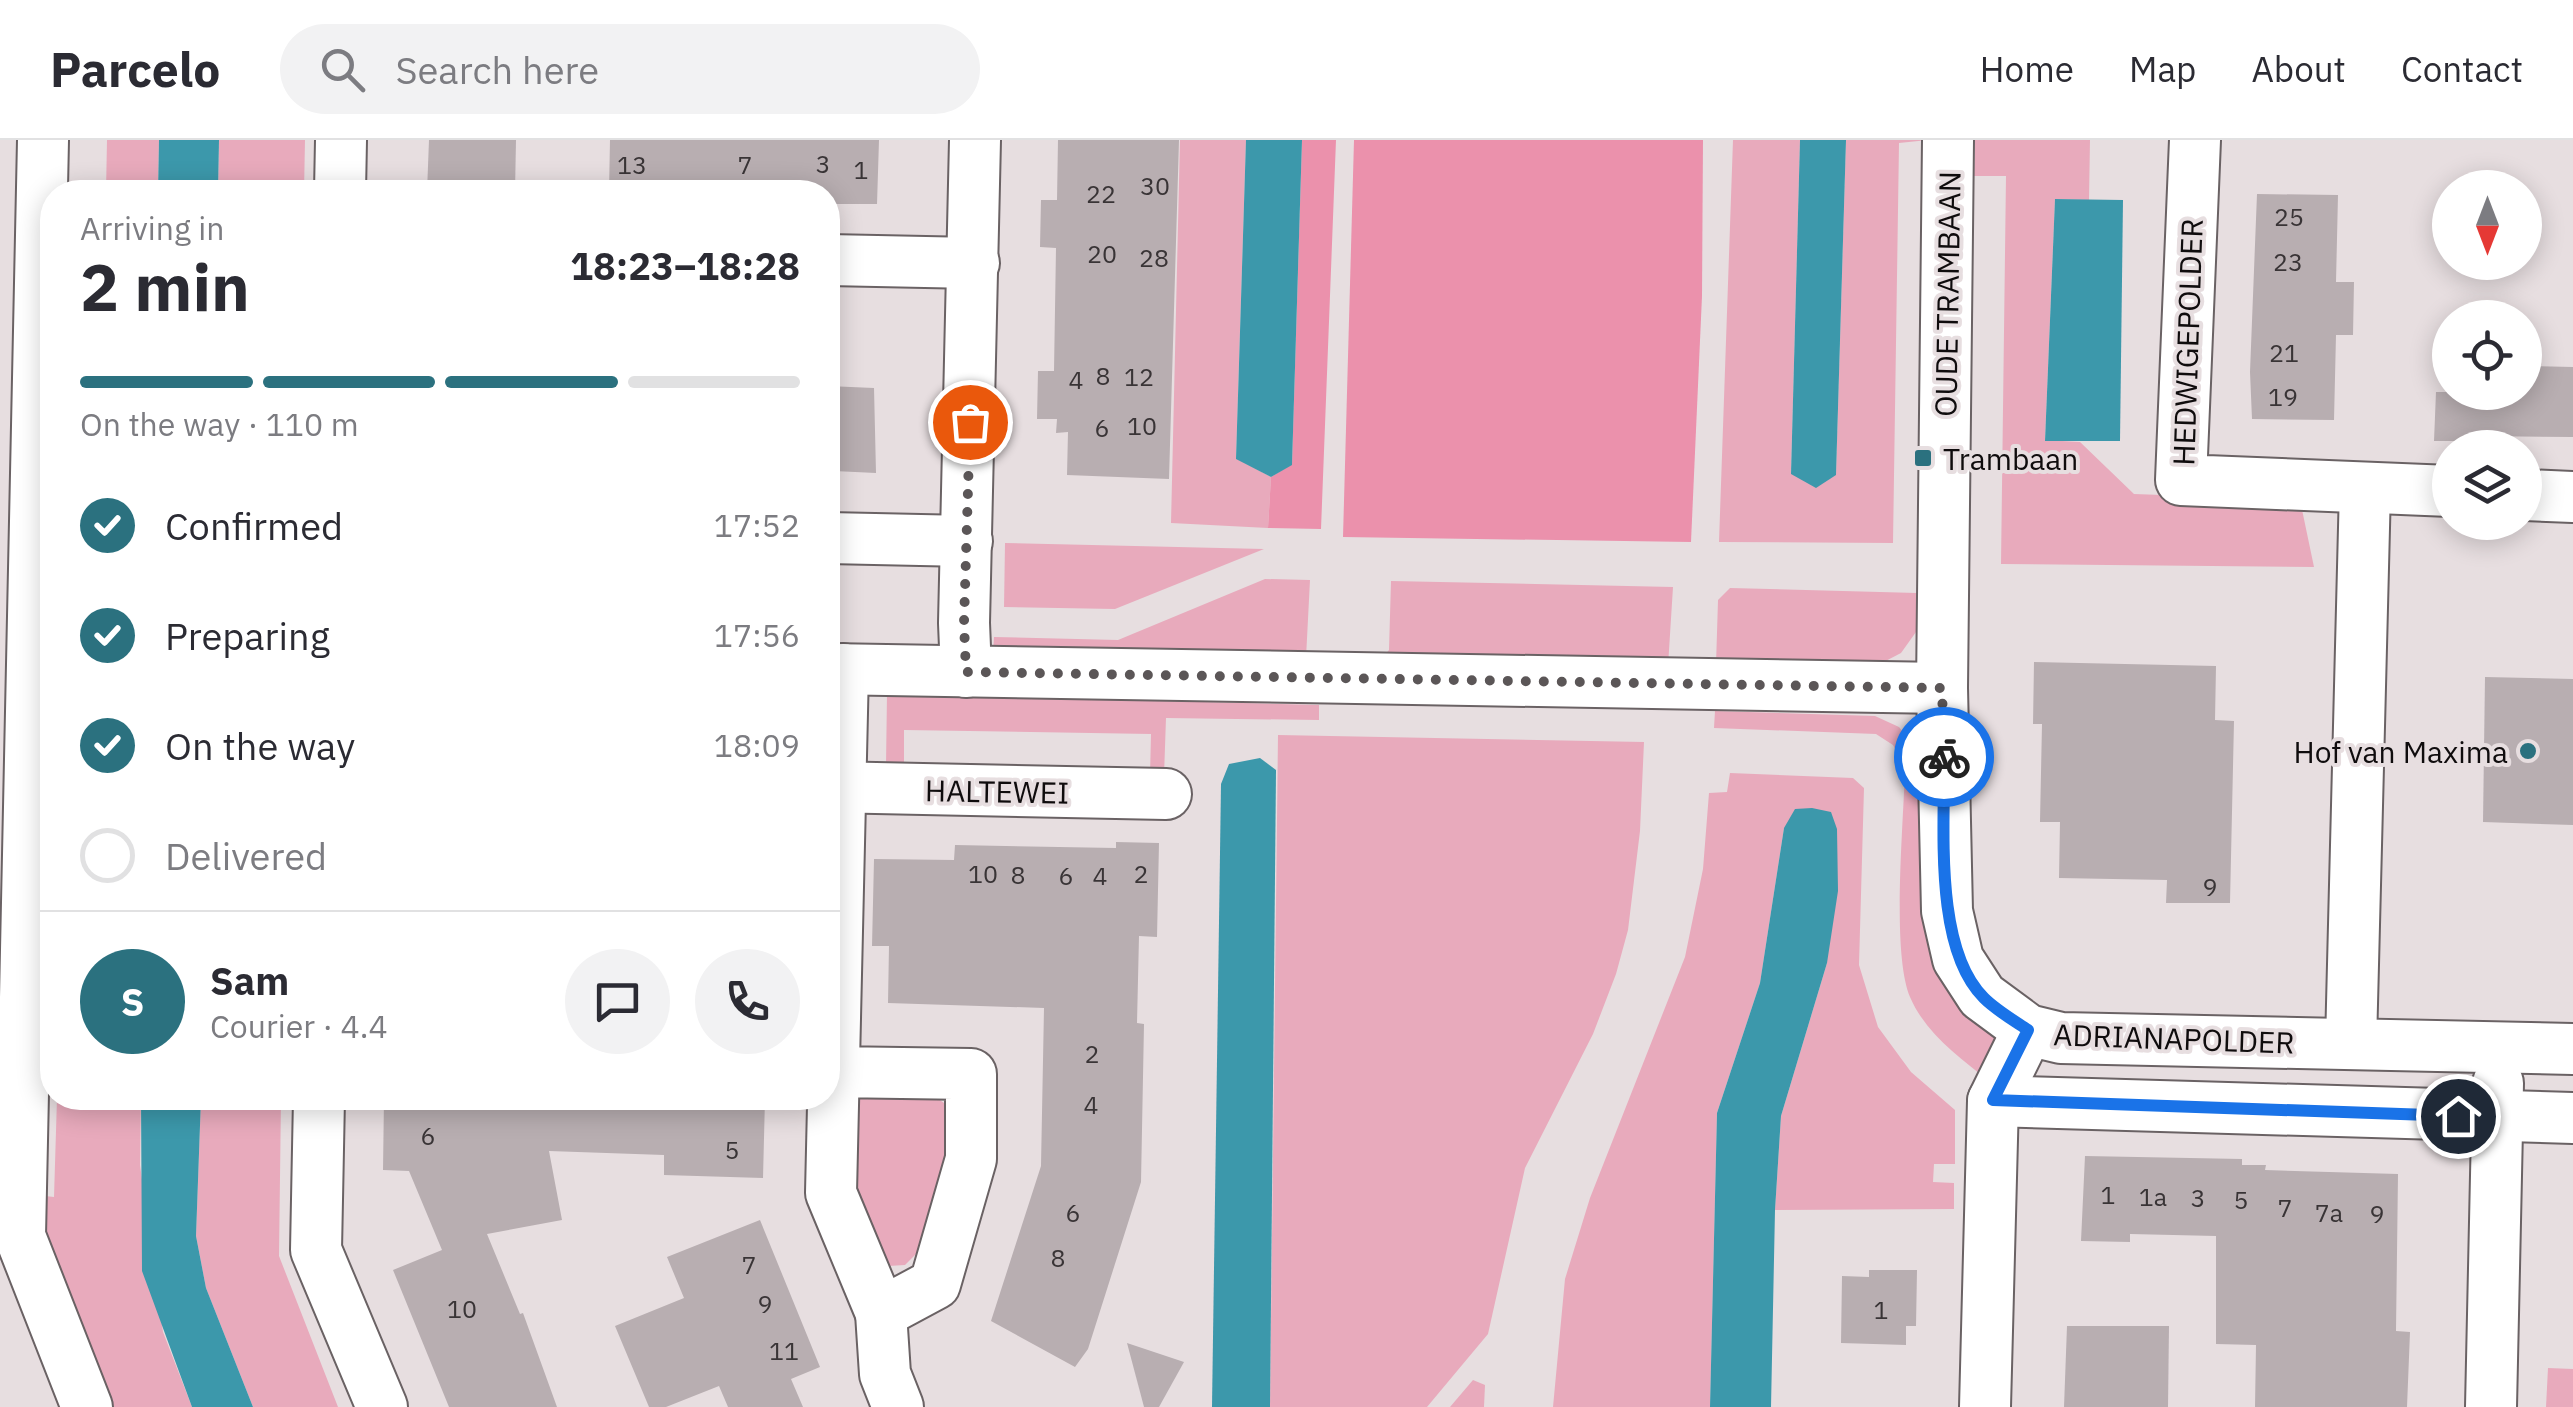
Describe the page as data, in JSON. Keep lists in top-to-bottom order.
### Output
{
  "streets": {
    "street": [
      "OUDE TRAMBAAN",
      "HEDWIGEPOLDER",
      "HALTEWEI",
      "ADRIANAPOLDER"
    ]
  },
  "crossings": [
    ["OUDE TRAMBAAN", "ADRIANAPOLDER"]
  ],
  "places": {
    "transit": ["Trambaan"],
    "other": ["Hof van Maxima"]
  },
  "house_numbers": [
    "3",
    "13",
    "7",
    "1",
    "30",
    "22",
    "25",
    "20",
    "28",
    "23",
    "21",
    "8",
    "12",
    "4",
    "19",
    "10",
    "6",
    "10",
    "2",
    "8",
    "6",
    "4",
    "9",
    "2",
    "4",
    "6",
    "5",
    "1",
    "1a",
    "3",
    "5",
    "7",
    "6",
    "7a",
    "9",
    "8",
    "7",
    "9",
    "10",
    "1",
    "11"
  ],
  "north": "bottom",
  "page": {
    "header": "Parcelo",
    "search": "Search here",
    "nav": [
      "Home",
      "Map",
      "About",
      "Contact"
    ],
    "heading": ["2 min", "Arriving in", "18:23–18:28"],
    "panel": ["Sam", "Courier · 4.4"],
    "bar": "On the way · 110 m",
    "list": [
      ["Confirmed", "17:52"],
      ["Preparing", "17:56"],
      ["On the way", "18:09"],
      "Delivered"
    ],
    "round": "S"
  }
}
